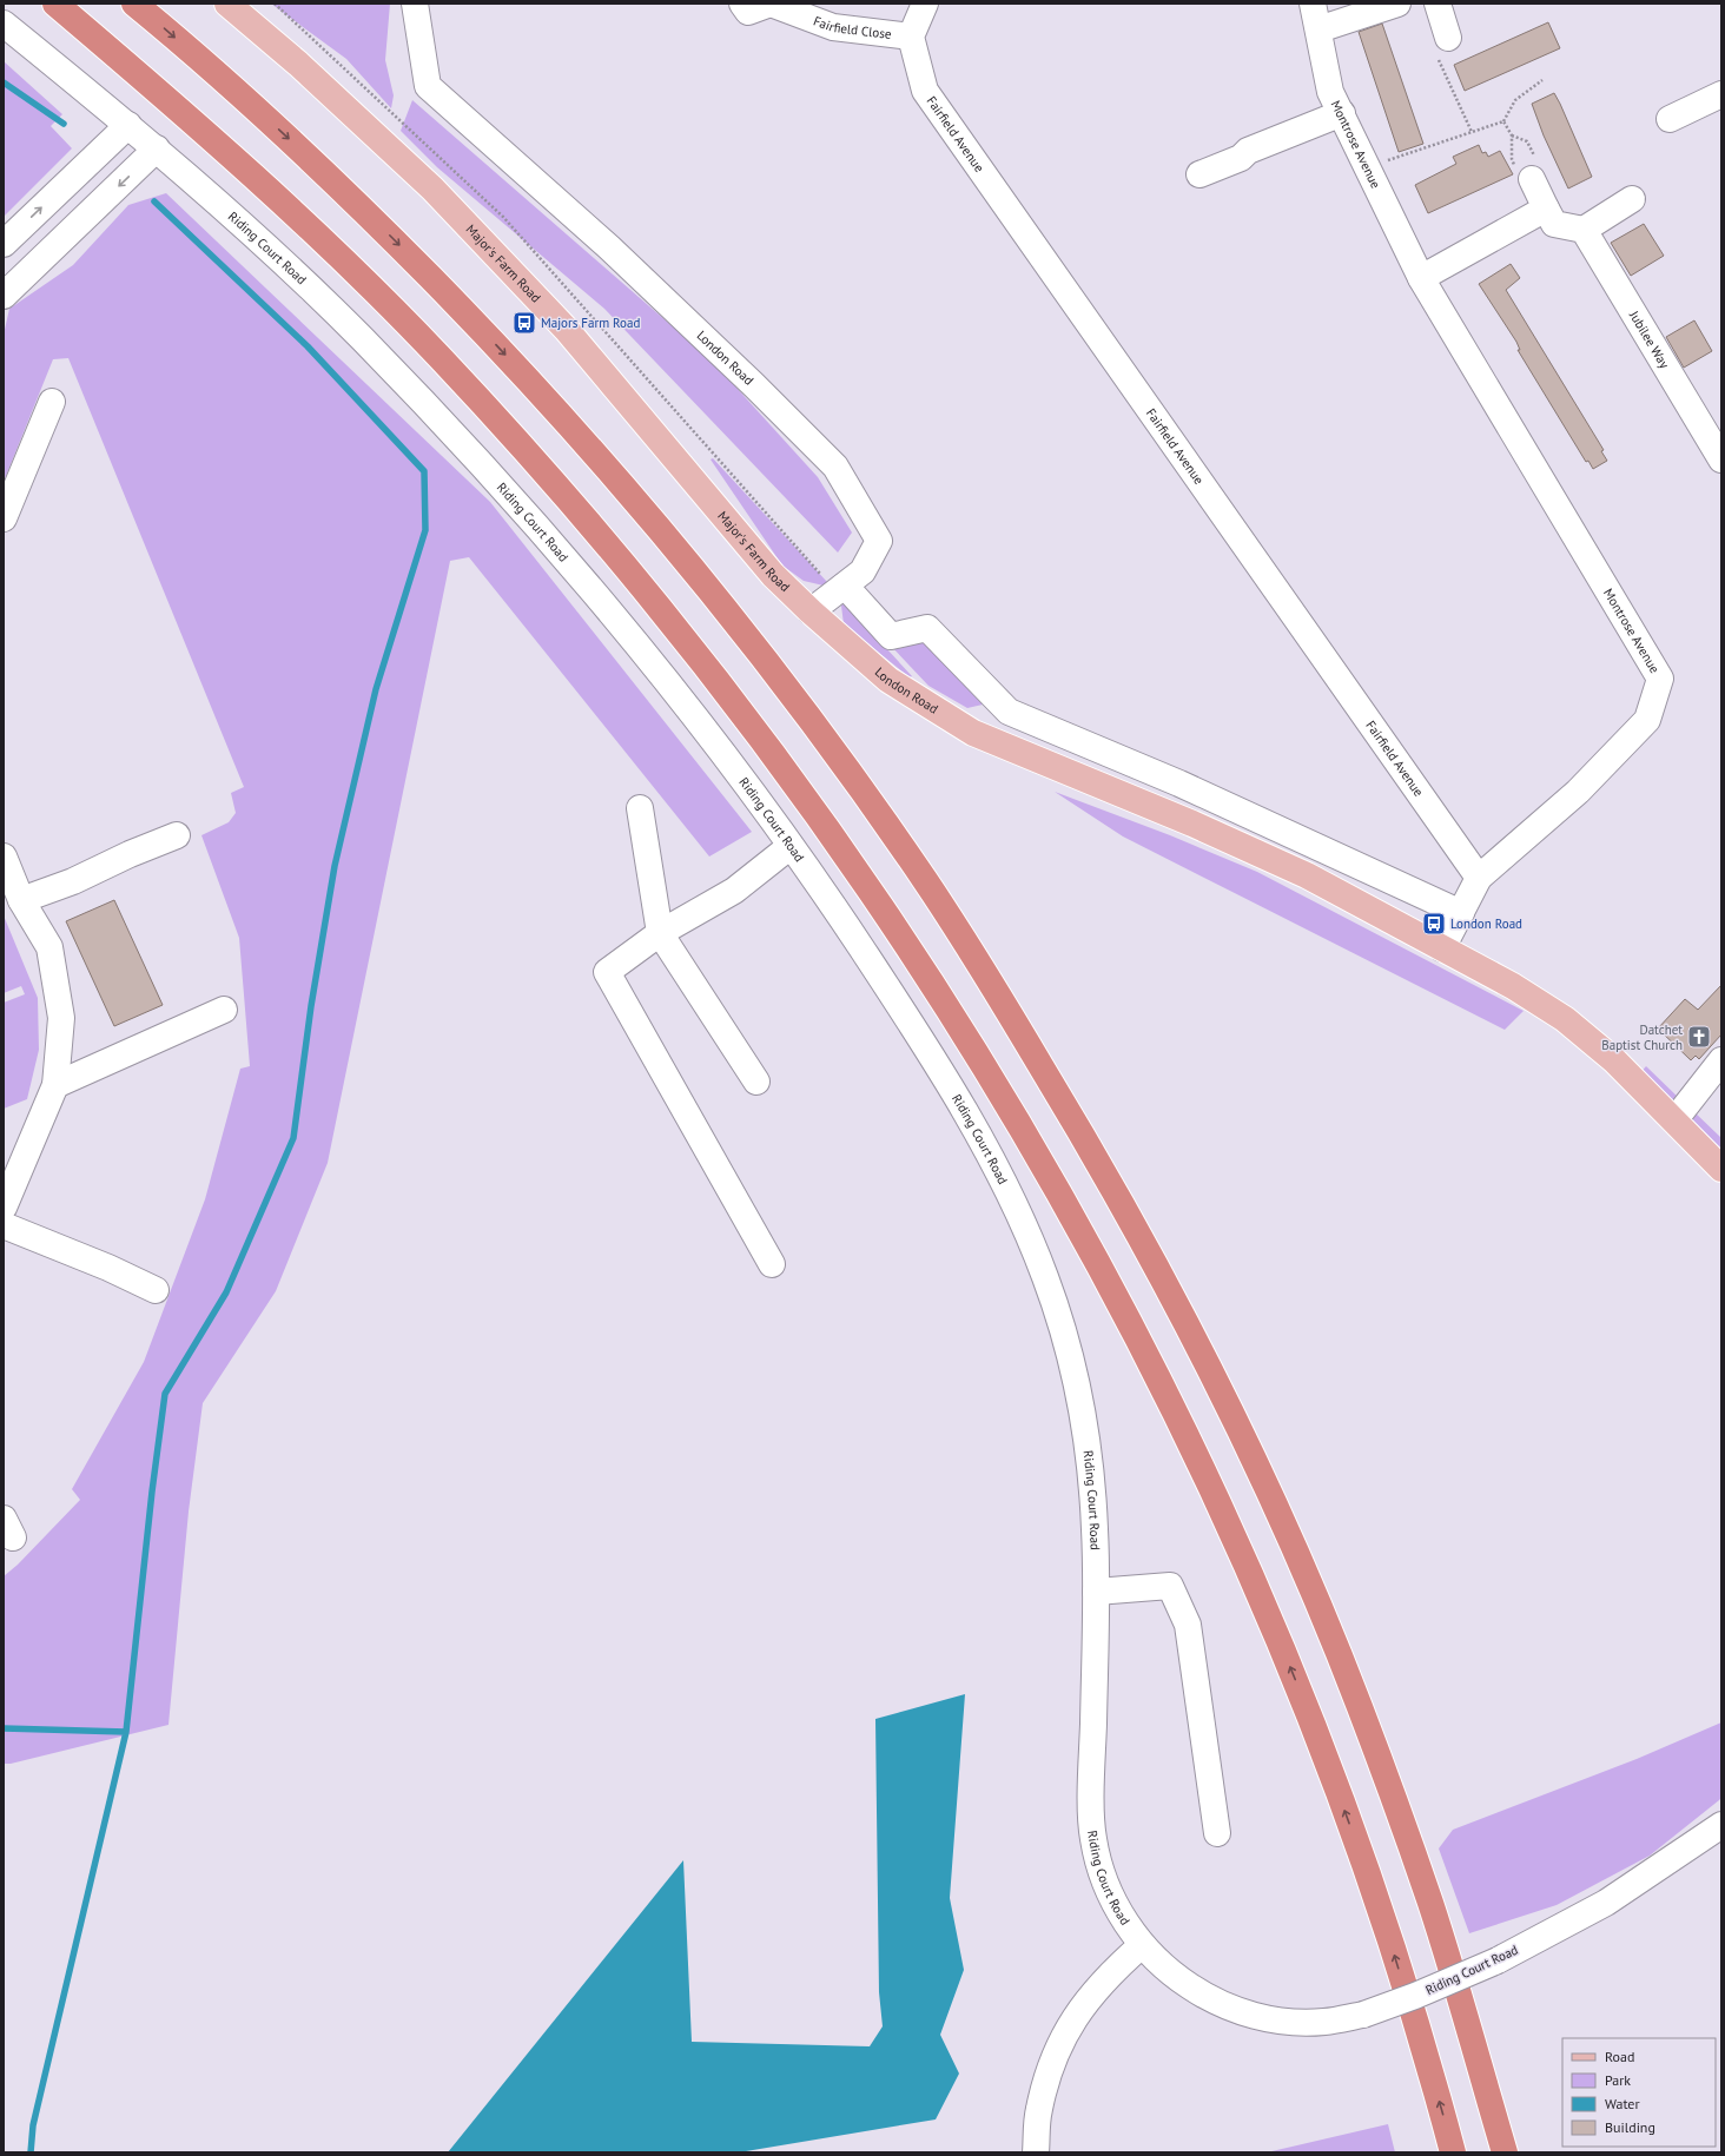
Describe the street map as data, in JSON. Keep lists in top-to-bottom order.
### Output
{
  "streets": {
    "main road": ["Major's Farm Road", "London Road"],
    "street": [
      "Fairfield Close",
      "Fairfield Avenue",
      "Montrose Avenue",
      "Riding Court Road",
      "Jubilee Way"
    ]
  },
  "crossings": [
    ["Fairfield Close", "Fairfield Avenue"],
    ["Fairfield Avenue", "Montrose Avenue"],
    ["Montrose Avenue", "London Road"],
    ["Major's Farm Road", "London Road"]
  ],
  "places": {
    "bus stop": ["Majors Farm Road", "London Road"],
    "church": ["Datchet Baptist Church"]
  },
  "legend": [
    "Road",
    "Park",
    "Water",
    "Building"
  ]
}
